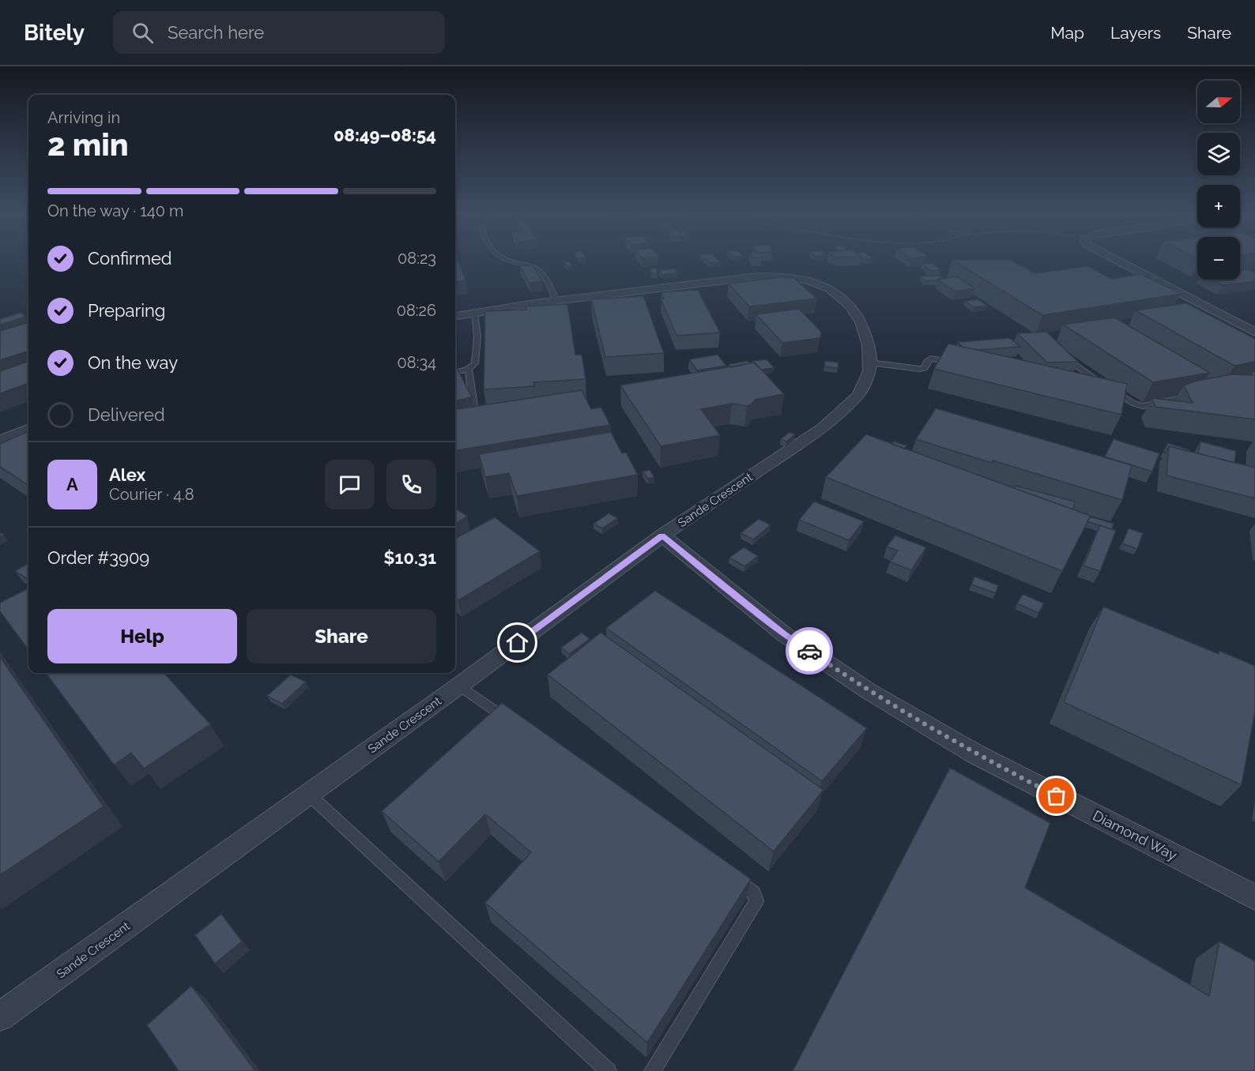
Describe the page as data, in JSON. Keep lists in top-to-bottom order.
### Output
{
  "streets": {
    "street": ["Sande Crescent", "Diamond Way"]
  },
  "crossings": [
    ["Sande Crescent", "Diamond Way"]
  ],
  "north": "right",
  "page": {
    "header": "Bitely",
    "search": "Search here",
    "nav": ["Map", "Layers", "Share"],
    "map_buttons": ["+", "−"],
    "heading": ["2 min", "Arriving in", "08:49–08:54"],
    "panel": [
      "Alex",
      "Courier · 4.8",
      "Order #3909",
      "$10.31"
    ],
    "bar": "On the way · 140 m",
    "list": [
      ["Confirmed", "08:23"],
      ["Preparing", "08:26"],
      ["On the way", "08:34"],
      "Delivered"
    ],
    "round": "A",
    "buttons": ["Help", "Share"]
  }
}
